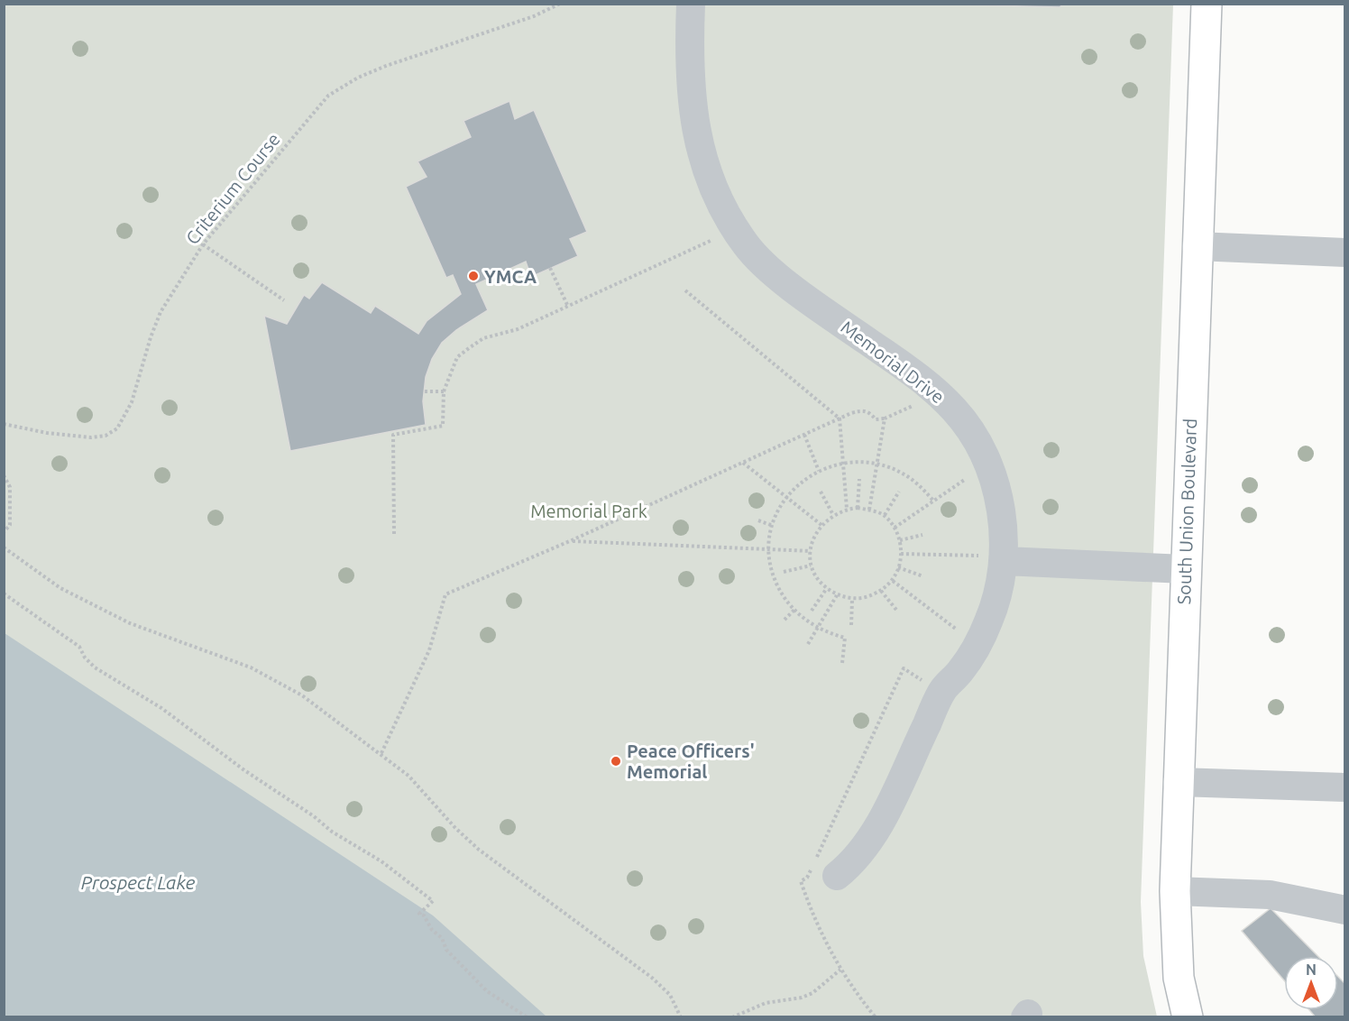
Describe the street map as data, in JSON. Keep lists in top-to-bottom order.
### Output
{
  "streets": {
    "main road": ["South Union Boulevard"],
    "street": ["Memorial Drive"],
    "path": ["Criterium Course"]
  },
  "water": ["Prospect Lake"],
  "parks": ["Memorial Park"],
  "places": ["YMCA", "Peace Officers' Memorial"],
  "north": "top"
}
